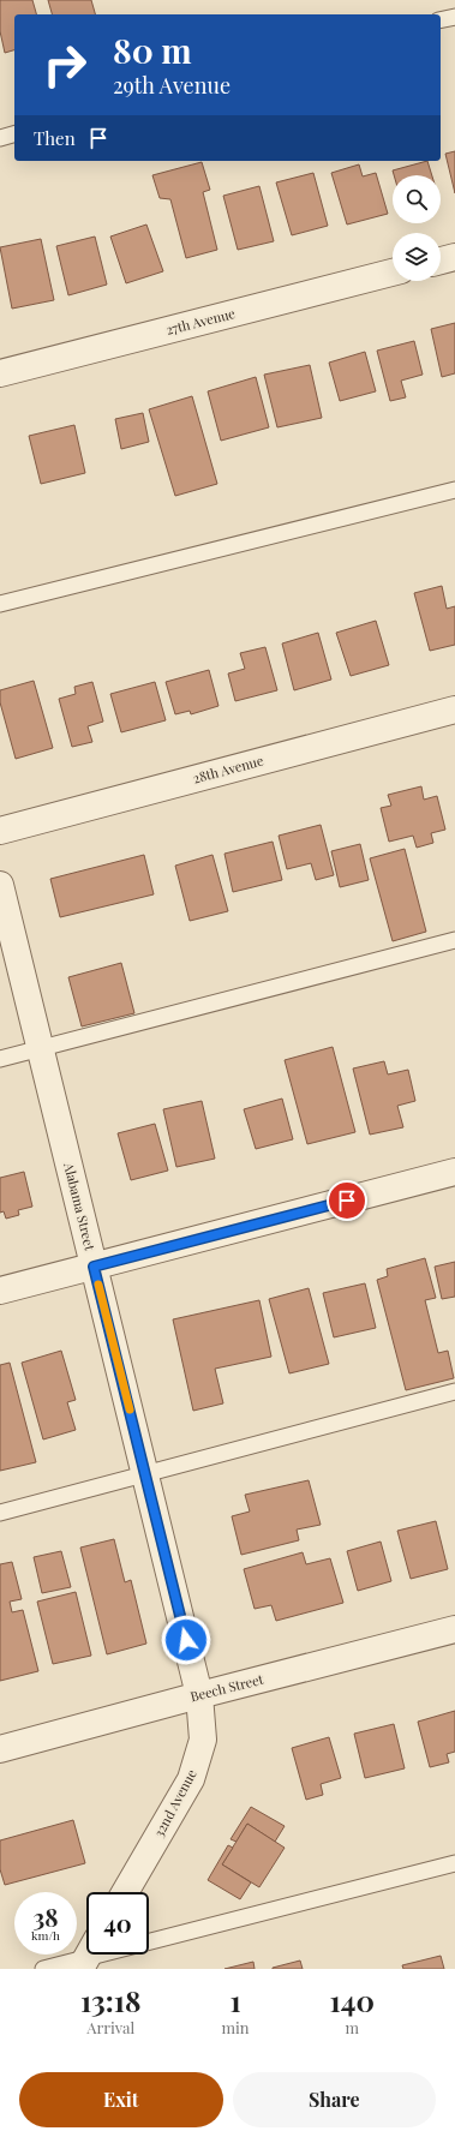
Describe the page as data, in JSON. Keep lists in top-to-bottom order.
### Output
{
  "streets": {
    "street": [
      "27th Avenue",
      "28th Avenue",
      "Alabama Street",
      "Beech Street",
      "32nd Avenue"
    ]
  },
  "crossings": [
    ["Alabama Street", "Beech Street"],
    ["Alabama Street", "32nd Avenue"],
    ["Beech Street", "32nd Avenue"]
  ],
  "page": {
    "turn": ["80 m", "29th Avenue"],
    "then": "Then",
    "speed": "38 km/h",
    "limit": "40",
    "eta": [
      "13:18",
      "Arrival",
      "1",
      "min",
      "140",
      "m"
    ],
    "buttons": ["Exit", "Share"]
  }
}
